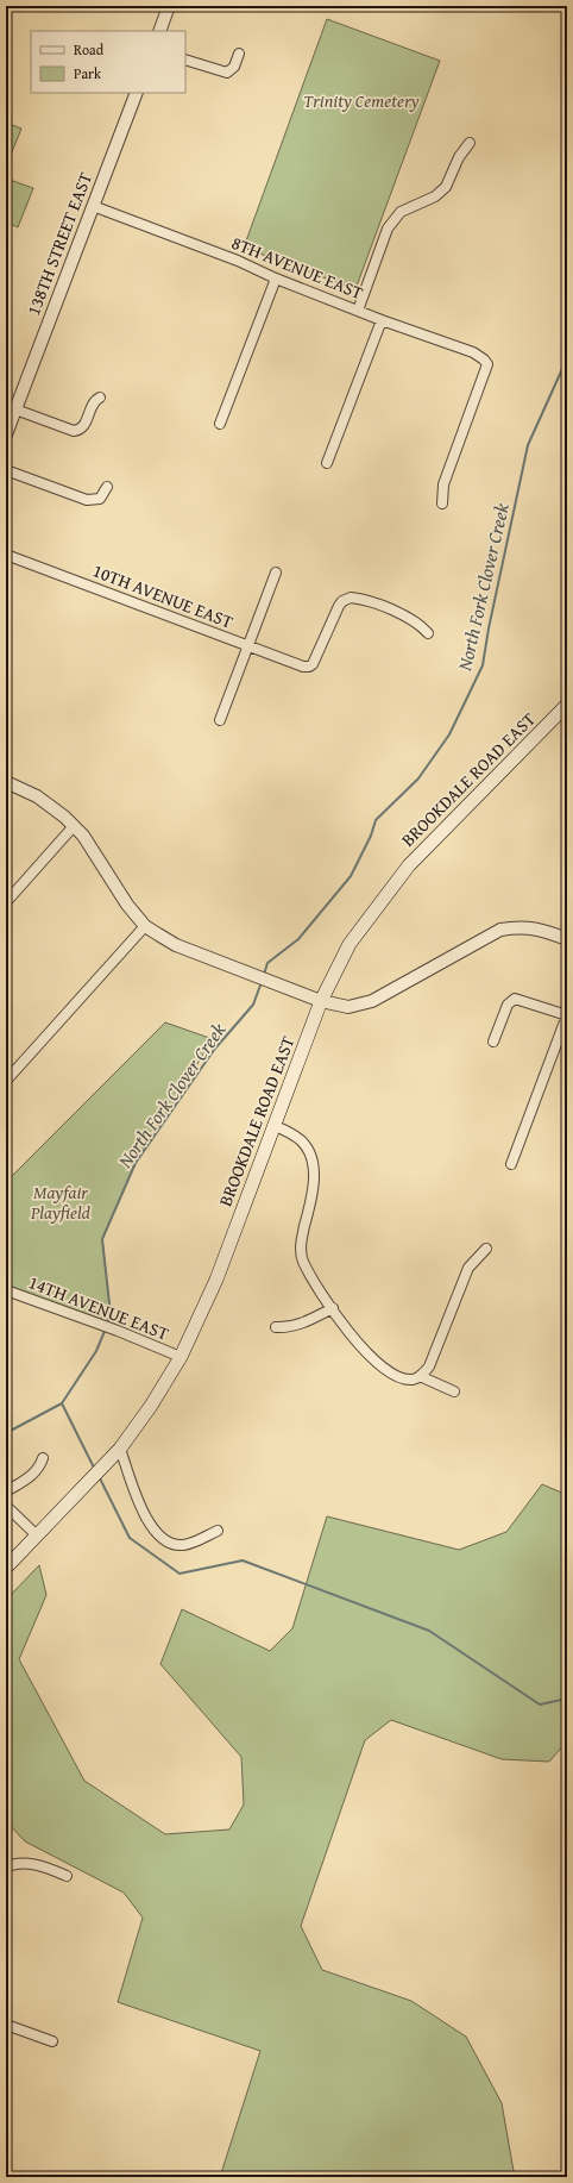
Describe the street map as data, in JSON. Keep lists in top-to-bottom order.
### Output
{
  "streets": {
    "main road": ["BROOKDALE ROAD EAST"],
    "street": [
      "138TH STREET EAST",
      "8TH AVENUE EAST",
      "10TH AVENUE EAST",
      "14TH AVENUE EAST"
    ]
  },
  "crossings": [
    ["138TH STREET EAST", "8TH AVENUE EAST"],
    ["BROOKDALE ROAD EAST", "14TH AVENUE EAST"]
  ],
  "water": ["North Fork Clover Creek"],
  "parks": ["Trinity Cemetery", "Mayfair Playfield"],
  "legend": ["Road", "Park"]
}
